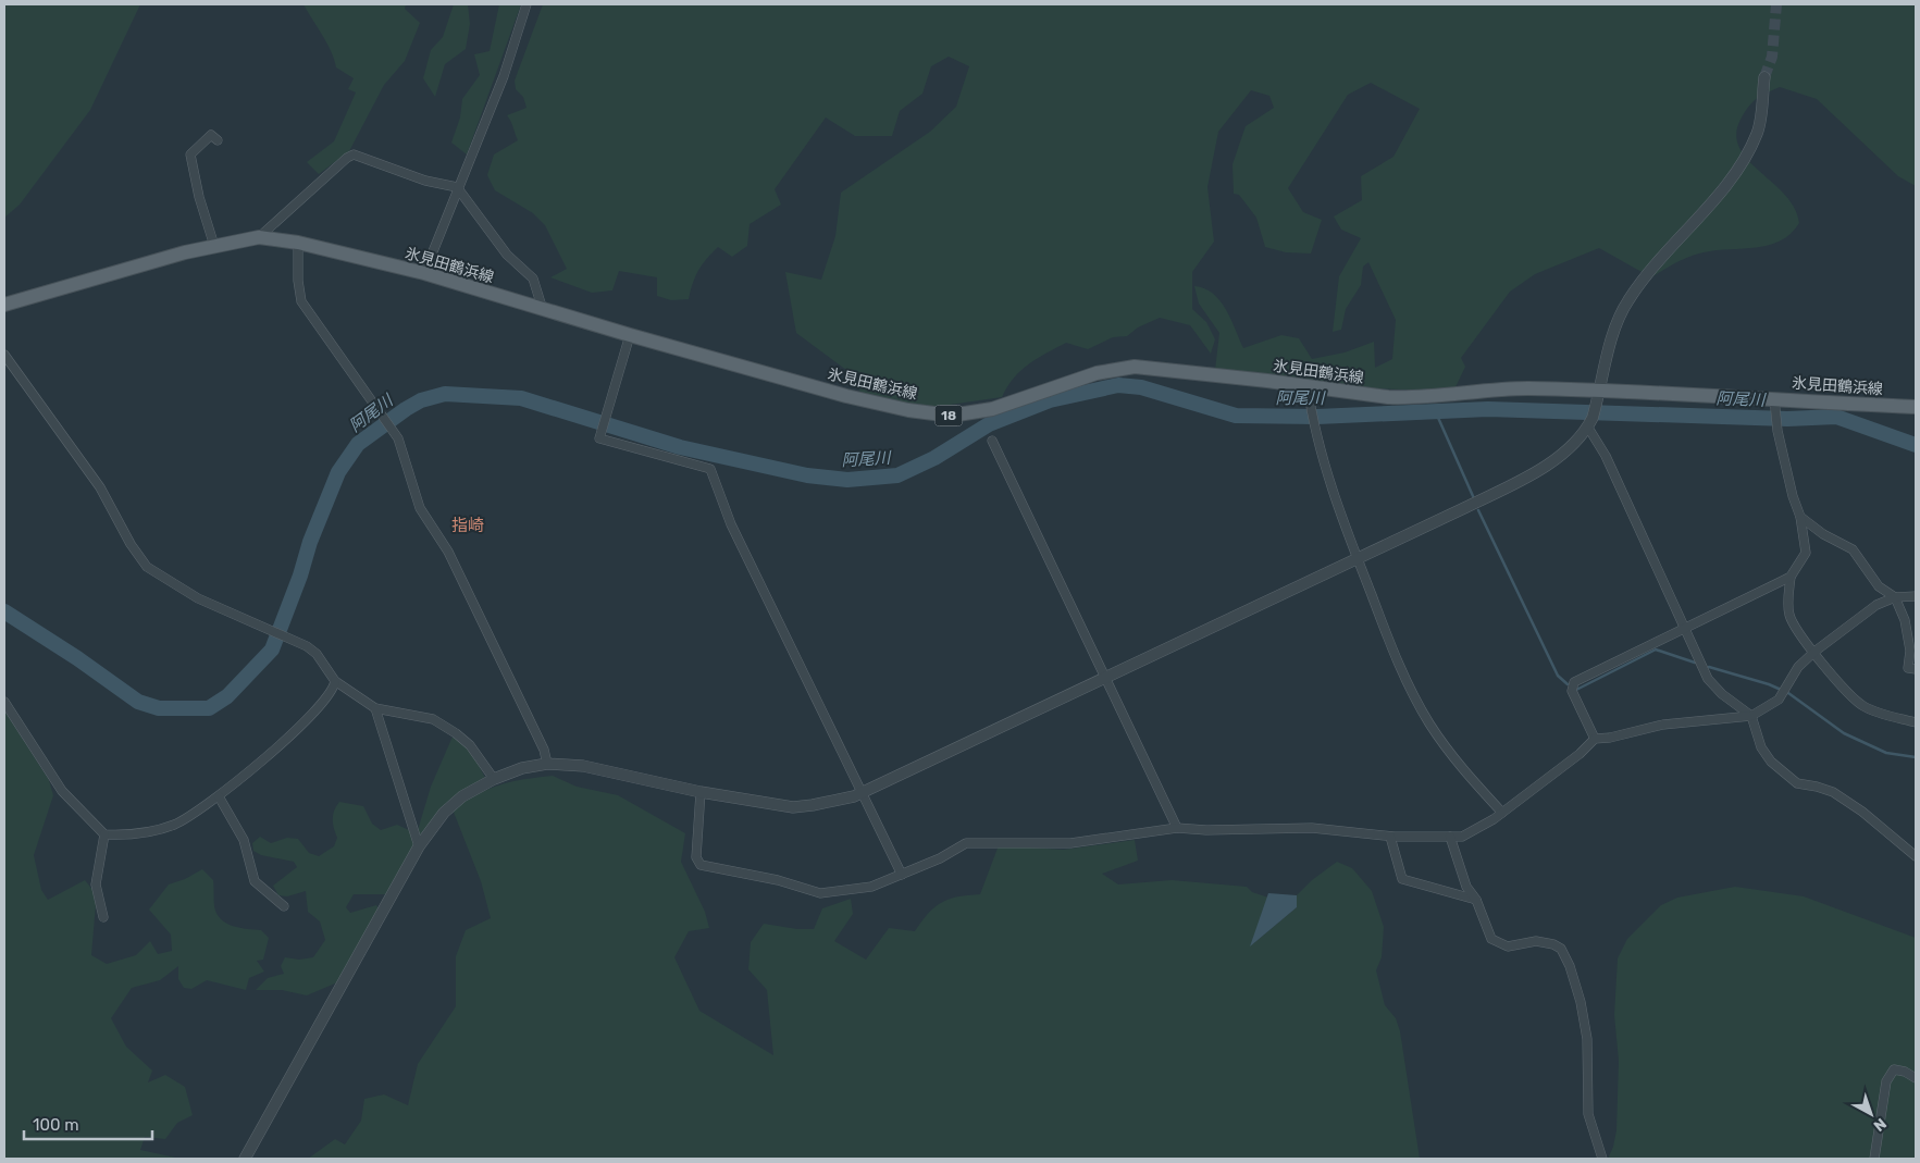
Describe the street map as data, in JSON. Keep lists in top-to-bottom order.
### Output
{
  "streets": {
    "main road": ["氷見田鶴浜線", "18"]
  },
  "districts": ["指崎"],
  "water": ["阿尾川"],
  "scale_bar": "100 m",
  "north": "bottom right"
}
